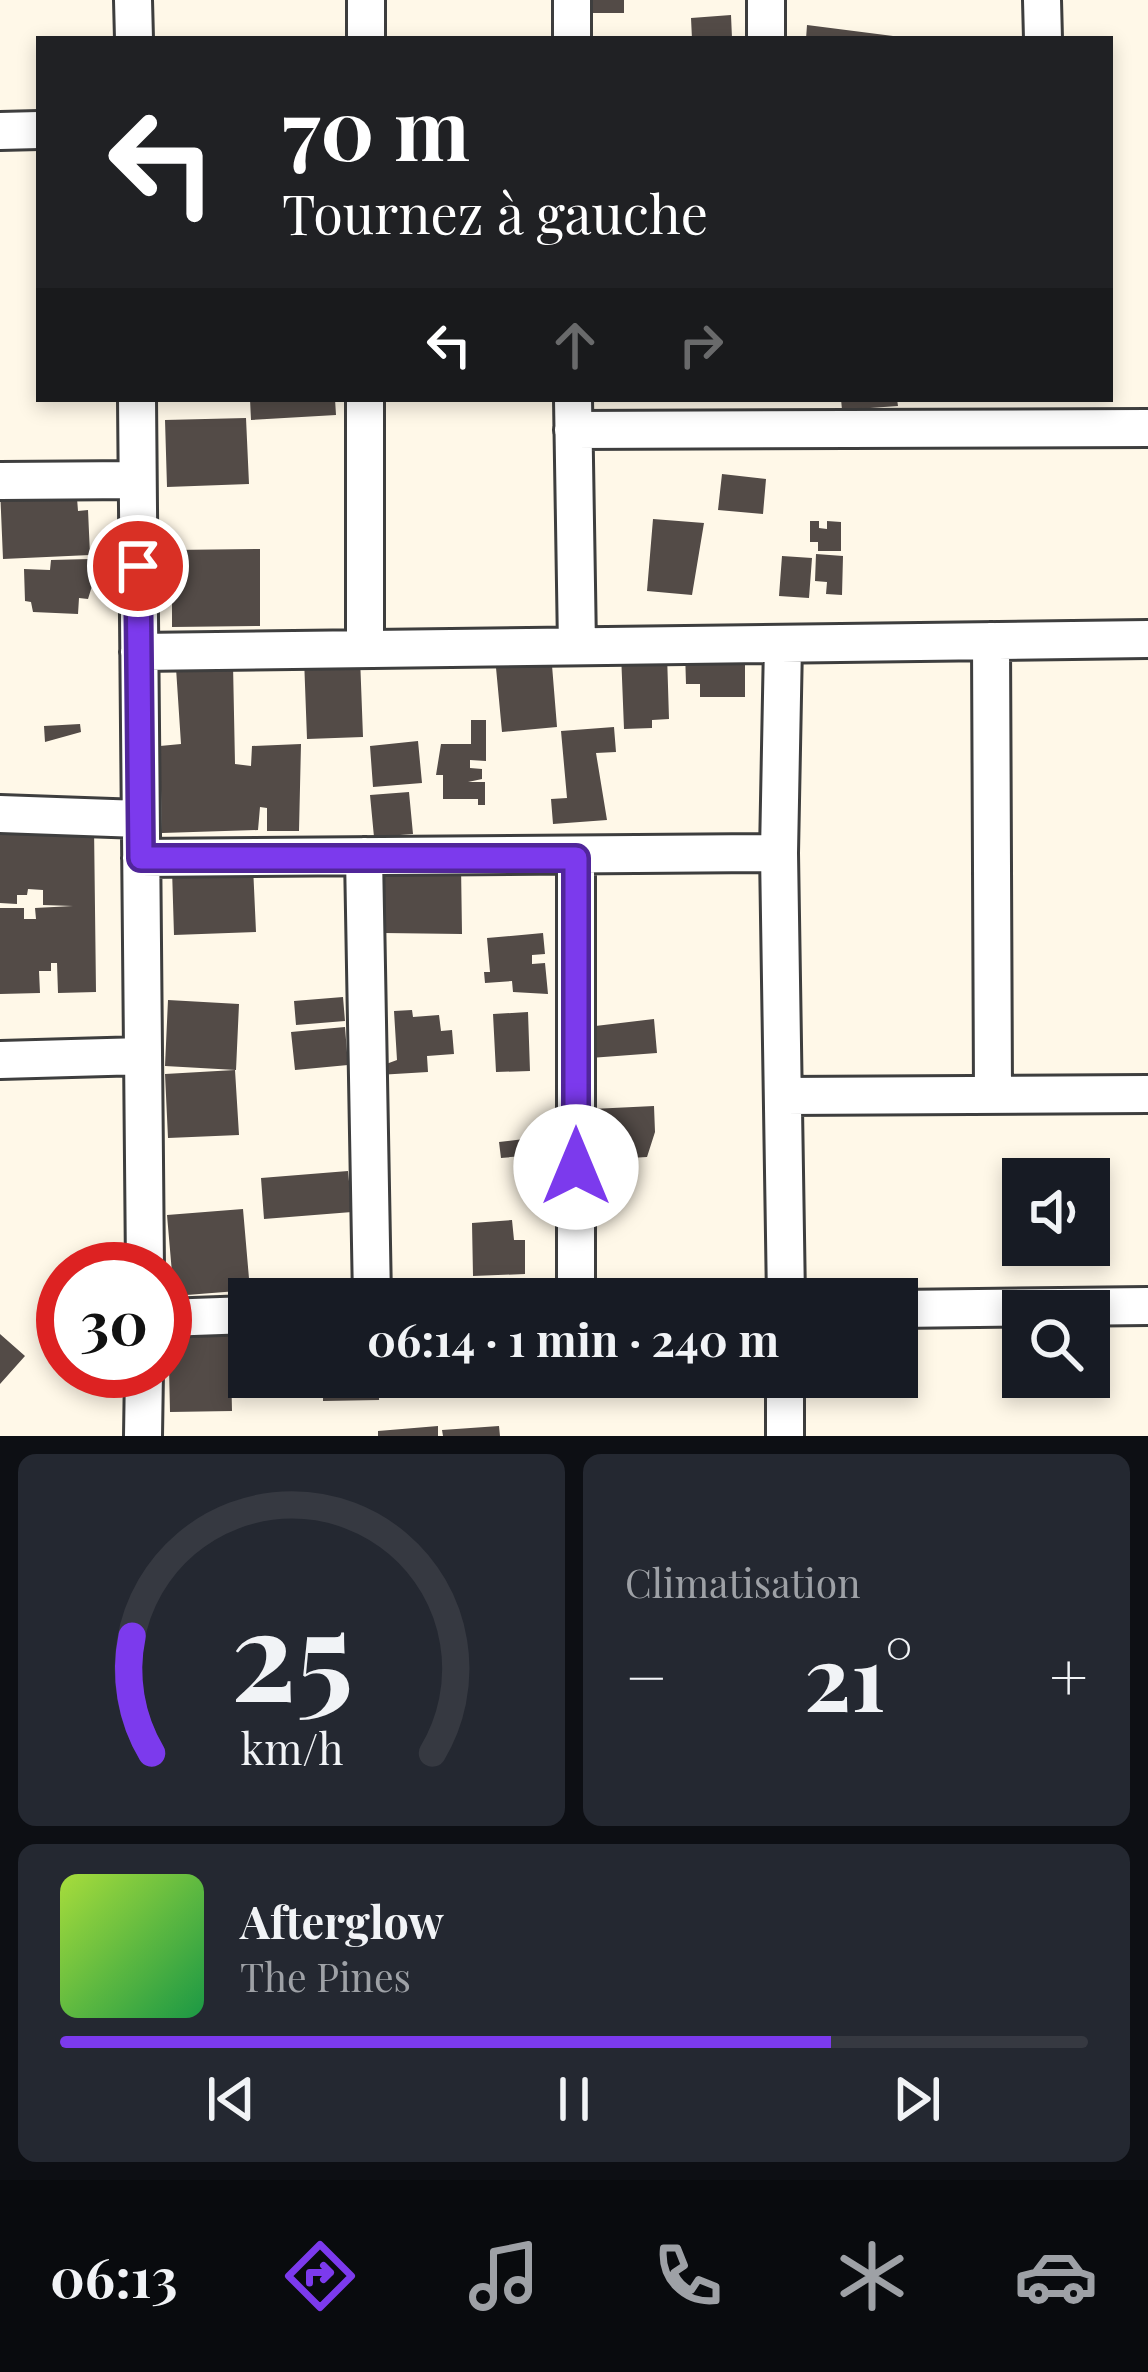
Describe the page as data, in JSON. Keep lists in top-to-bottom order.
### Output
{
  "page": {
    "turn": ["70 m", "Tournez à gauche"],
    "limit": "30",
    "trip": "06:14 · 1 min · 240 m",
    "tile": "Climatisation",
    "heat": ["−", "21°", "+"],
    "song": ["Afterglow", "The Pines"],
    "tabs": "06:13",
    "gauge": ["25", "km/h"]
  }
}
